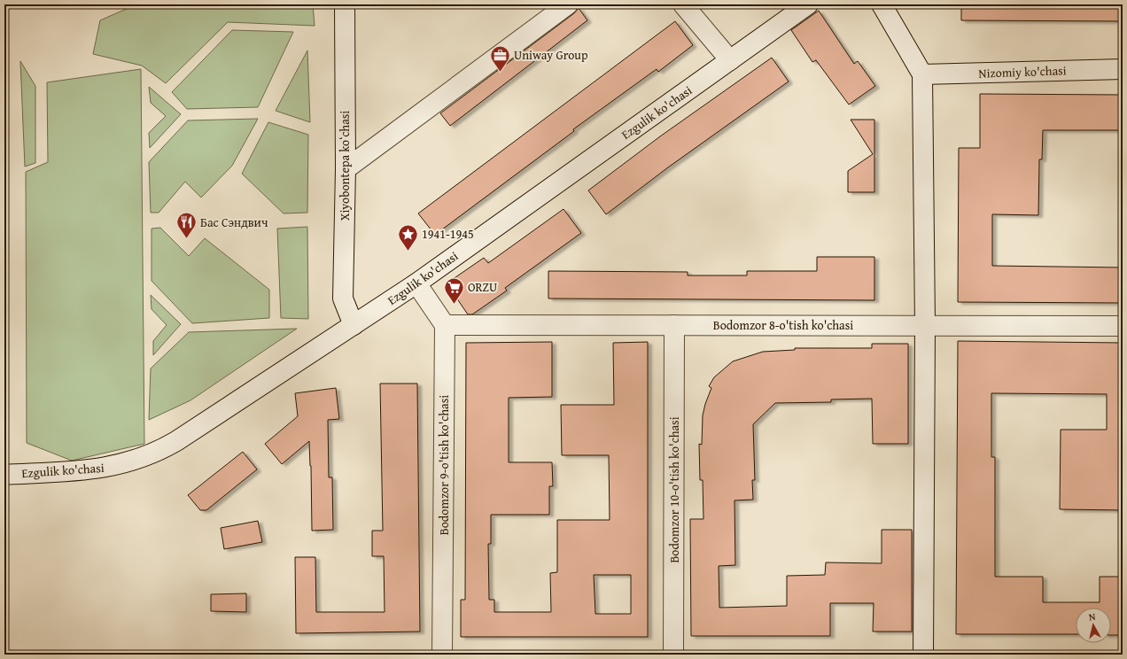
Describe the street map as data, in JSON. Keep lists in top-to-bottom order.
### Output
{
  "streets": {
    "street": [
      "Nizomiy ko'chasi",
      "Ezgulik ko'chasi",
      "Xiyobontepa koʻchasi",
      "Bodomzor 8-o'tish ko'chasi",
      "Bodomzor 9-o'tish ko'chasi",
      "Bodomzor 10-o'tish ko'chasi"
    ]
  },
  "crossings": [
    ["Ezgulik ko'chasi", "Xiyobontepa koʻchasi"],
    ["Bodomzor 8-o'tish ko'chasi", "Bodomzor 9-o'tish ko'chasi"],
    ["Bodomzor 8-o'tish ko'chasi", "Bodomzor 10-o'tish ko'chasi"]
  ],
  "places": {
    "office": ["Uniway Group"],
    "restaurant": ["Бас Сэндвич"],
    "place": ["1941-1945"],
    "supermarket": ["ORZU"]
  },
  "north": "top"
}
